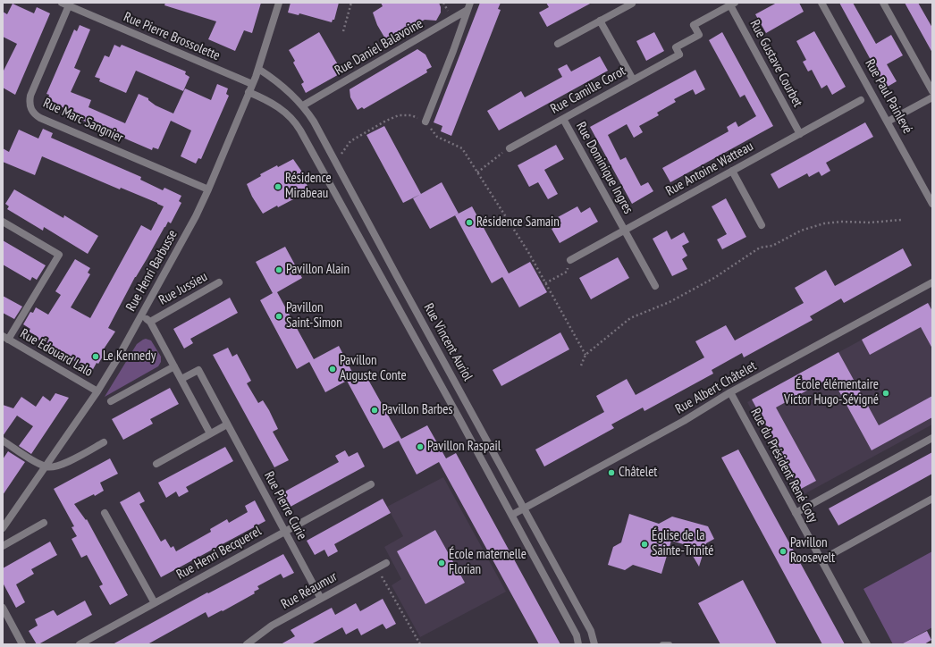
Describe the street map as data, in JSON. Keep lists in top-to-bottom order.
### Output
{
  "streets": {
    "street": [
      "Rue Pierre Brossolette",
      "Rue Daniel Balavoine",
      "Rue Gustave Courbet",
      "Rue Camille Corot",
      "Rue Paul Painlevé",
      "Rue Marc Sangnier",
      "Rue Dominique Ingres",
      "Rue Antoine Watteau",
      "Rue Henri Barbusse",
      "Rue Jussieu",
      "Rue Vincent Auriol",
      "Rue Édouard Lalo",
      "Rue Albert Châtelet",
      "Rue du Président René Coty",
      "Rue Pierre Curie",
      "Rue Henri Becquerel",
      "Rue Réaumur"
    ]
  },
  "crossings": [
    ["Rue Pierre Brossolette", "Rue Marc Sangnier"],
    ["Rue Pierre Brossolette", "Rue Henri Barbusse"],
    ["Rue Daniel Balavoine", "Rue Vincent Auriol"],
    ["Rue Gustave Courbet", "Rue Camille Corot"],
    ["Rue Gustave Courbet", "Rue Antoine Watteau"],
    ["Rue Camille Corot", "Rue Dominique Ingres"],
    ["Rue Marc Sangnier", "Rue Henri Barbusse"],
    ["Rue Dominique Ingres", "Rue Antoine Watteau"],
    ["Rue Henri Barbusse", "Rue Jussieu"],
    ["Rue Henri Barbusse", "Rue Vincent Auriol"],
    ["Rue Henri Barbusse", "Rue Édouard Lalo"],
    ["Rue Vincent Auriol", "Rue Albert Châtelet"],
    ["Rue Albert Châtelet", "Rue du Président René Coty"],
    ["Rue Pierre Curie", "Rue Henri Becquerel"],
    ["Rue Pierre Curie", "Rue Réaumur"]
  ],
  "places": [
    "Résidence Mirabeau",
    "Résidence Samain",
    "Pavillon Alain",
    "Pavillon Saint-Simon",
    "Le Kennedy",
    "Pavillon Auguste Conte",
    "École élémentaire Victor Hugo-Sévigné",
    "Pavillon Barbes",
    "Pavillon Raspail",
    "Châtelet",
    "Église de la Sainte-Trinité",
    "Pavillon Roosevelt",
    "École maternelle Florian"
  ]
}
